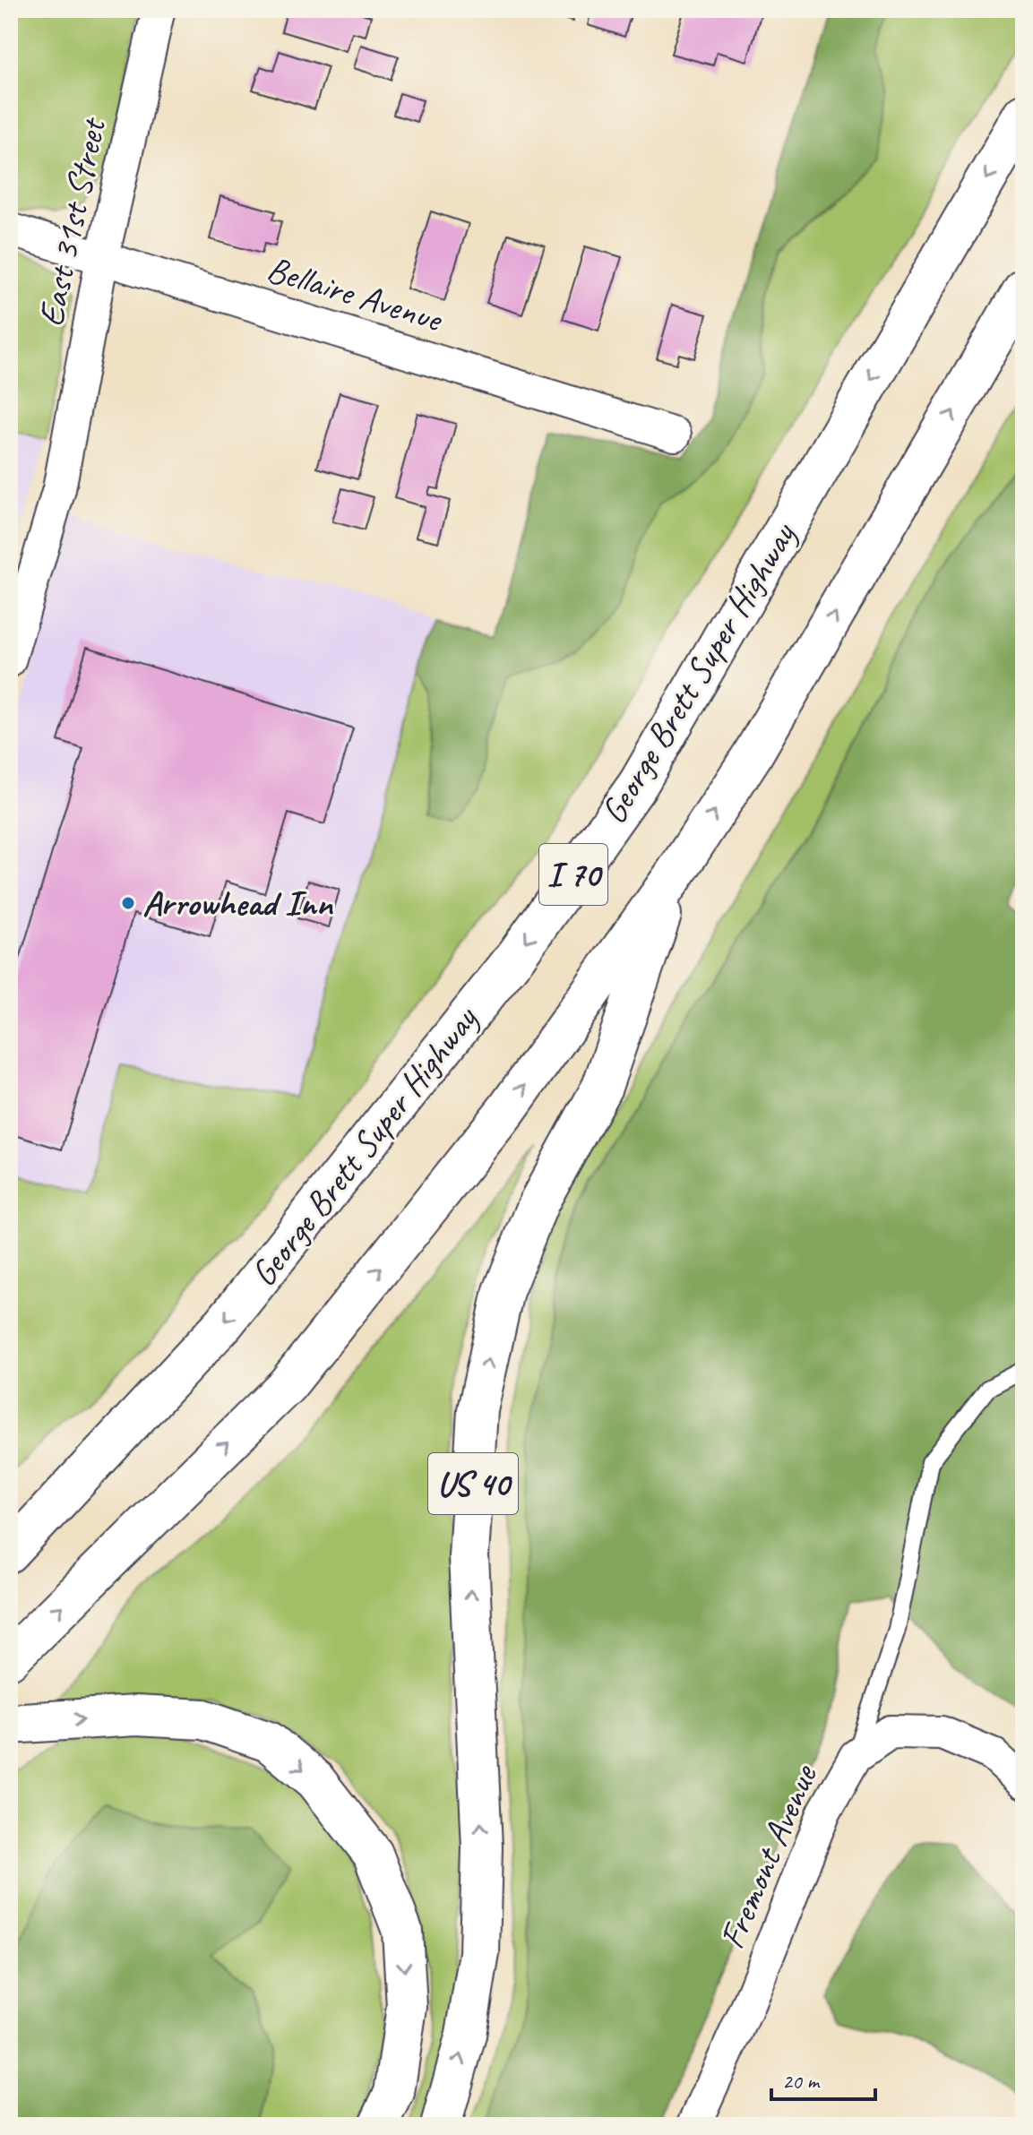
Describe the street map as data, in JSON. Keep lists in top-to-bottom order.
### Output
{
  "streets": {
    "highway": ["George Brett Super Highway", "I 70", "US 40"],
    "street": ["East 31st Street", "Bellaire Avenue", "Fremont Avenue"]
  },
  "crossings": [
    ["East 31st Street", "Bellaire Avenue"],
    ["I 70", "US 40"]
  ],
  "places": ["Arrowhead Inn"],
  "scale_bar": "20 m"
}
